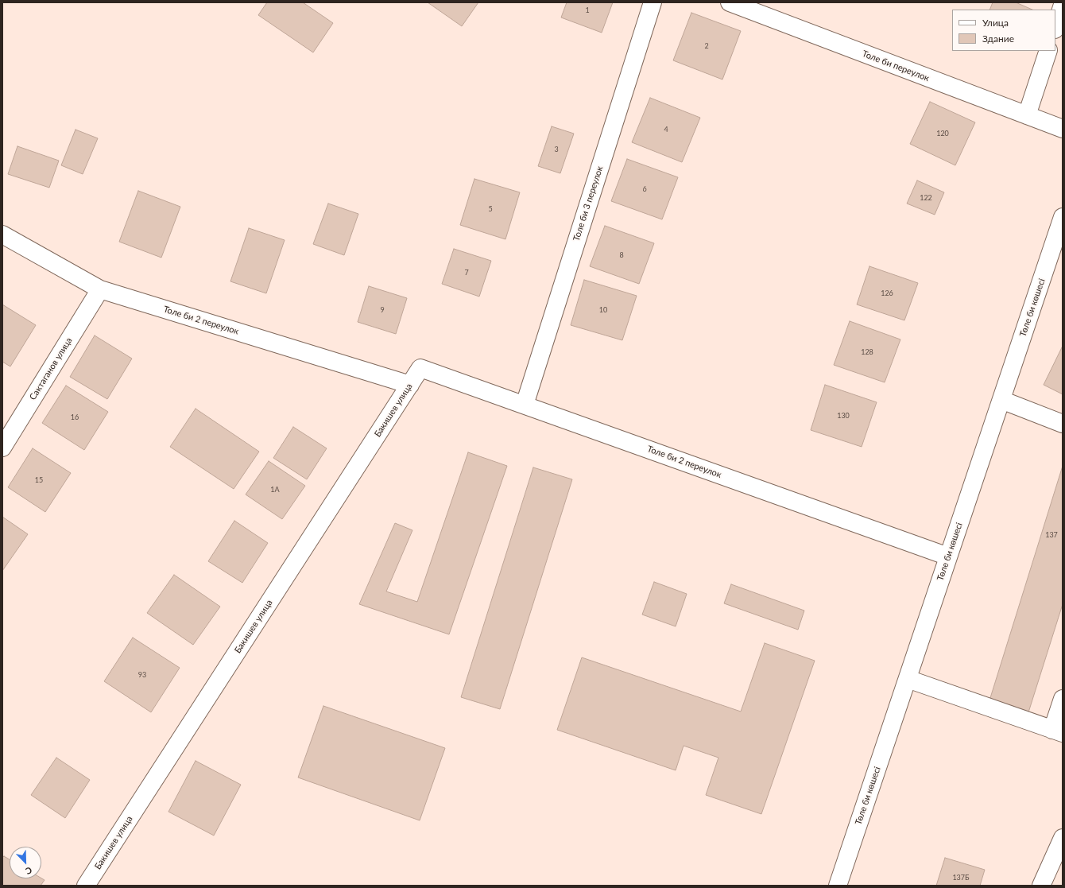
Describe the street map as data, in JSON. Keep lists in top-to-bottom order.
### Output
{
  "streets": {
    "street": [
      "Толе би переулок",
      "Толе би 3 переулок",
      "Төле би көшесі",
      "Толе би 2 переулок",
      "Сактаганов улица",
      "Бакишев улица"
    ]
  },
  "crossings": [
    ["Толе би 3 переулок", "Толе би 2 переулок"],
    ["Төле би көшесі", "Толе би 2 переулок"],
    ["Толе би 2 переулок", "Сактаганов улица"],
    ["Толе би 2 переулок", "Бакишев улица"]
  ],
  "house_numbers": [
    "1",
    "2",
    "4",
    "120",
    "3",
    "6",
    "122",
    "5",
    "8",
    "7",
    "126",
    "9",
    "10",
    "128",
    "130",
    "16",
    "15",
    "1А",
    "137",
    "93",
    "137Б"
  ],
  "legend": ["Улица", "Здание"],
  "north": "bottom right"
}
